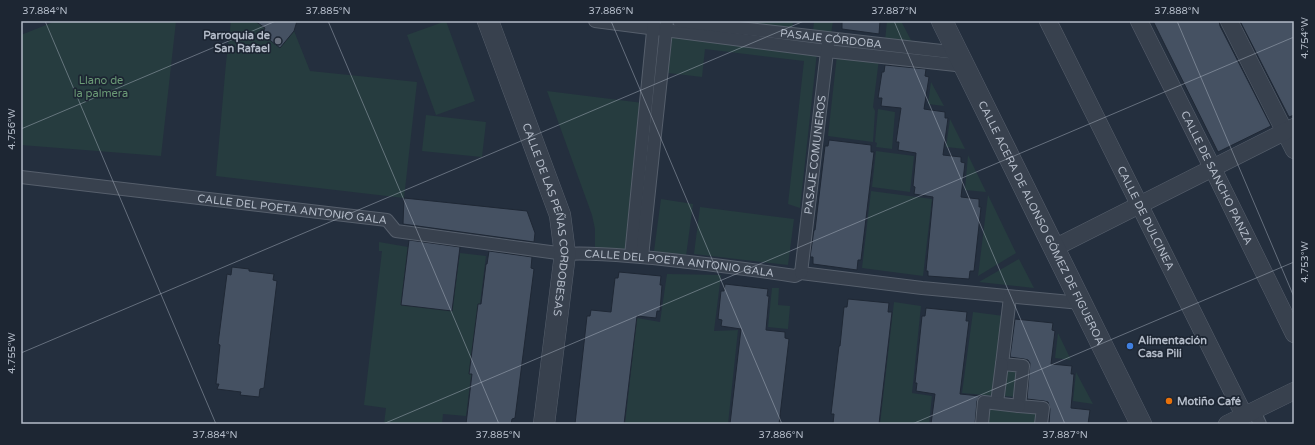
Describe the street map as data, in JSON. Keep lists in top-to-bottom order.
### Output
{
  "streets": {
    "street": [
      "PASAJE CÓRDOBA",
      "PASAJE COMUNEROS",
      "CALLE DE SANCHO PANZA",
      "CALLE DEL POETA ANTONIO GALA",
      "CALLE DE DULCINEA",
      "CALLE DE LAS PEÑAS CORDOBESAS",
      "CALLE ACERA DE ALONSO GÓMEZ DE FIGUEROA"
    ]
  },
  "crossings": [
    ["PASAJE CÓRDOBA", "PASAJE COMUNEROS"],
    ["PASAJE CÓRDOBA", "CALLE ACERA DE ALONSO GÓMEZ DE FIGUEROA"],
    ["PASAJE COMUNEROS", "CALLE DEL POETA ANTONIO GALA"],
    ["CALLE DEL POETA ANTONIO GALA", "CALLE DE LAS PEÑAS CORDOBESAS"],
    ["CALLE DEL POETA ANTONIO GALA", "CALLE ACERA DE ALONSO GÓMEZ DE FIGUEROA"]
  ],
  "parks": ["Llano de la palmera"],
  "places": ["Parroquia de San Rafael", "Alimentación Casa Pili", "Motiño Café"],
  "coordinates": [
    "37.884°N",
    "37.885°N",
    "37.886°N",
    "37.887°N",
    "37.888°N",
    "4.754°W",
    "4.756°W",
    "4.753°W",
    "4.755°W"
  ]
}
